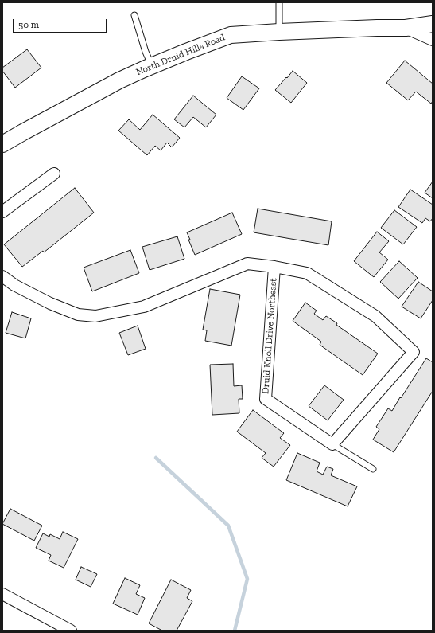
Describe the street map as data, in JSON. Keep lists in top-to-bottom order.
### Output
{
  "streets": {
    "main road": ["North Druid Hills Road"],
    "street": ["Druid Knoll Drive Northeast"]
  },
  "scale_bar": "50 m"
}
